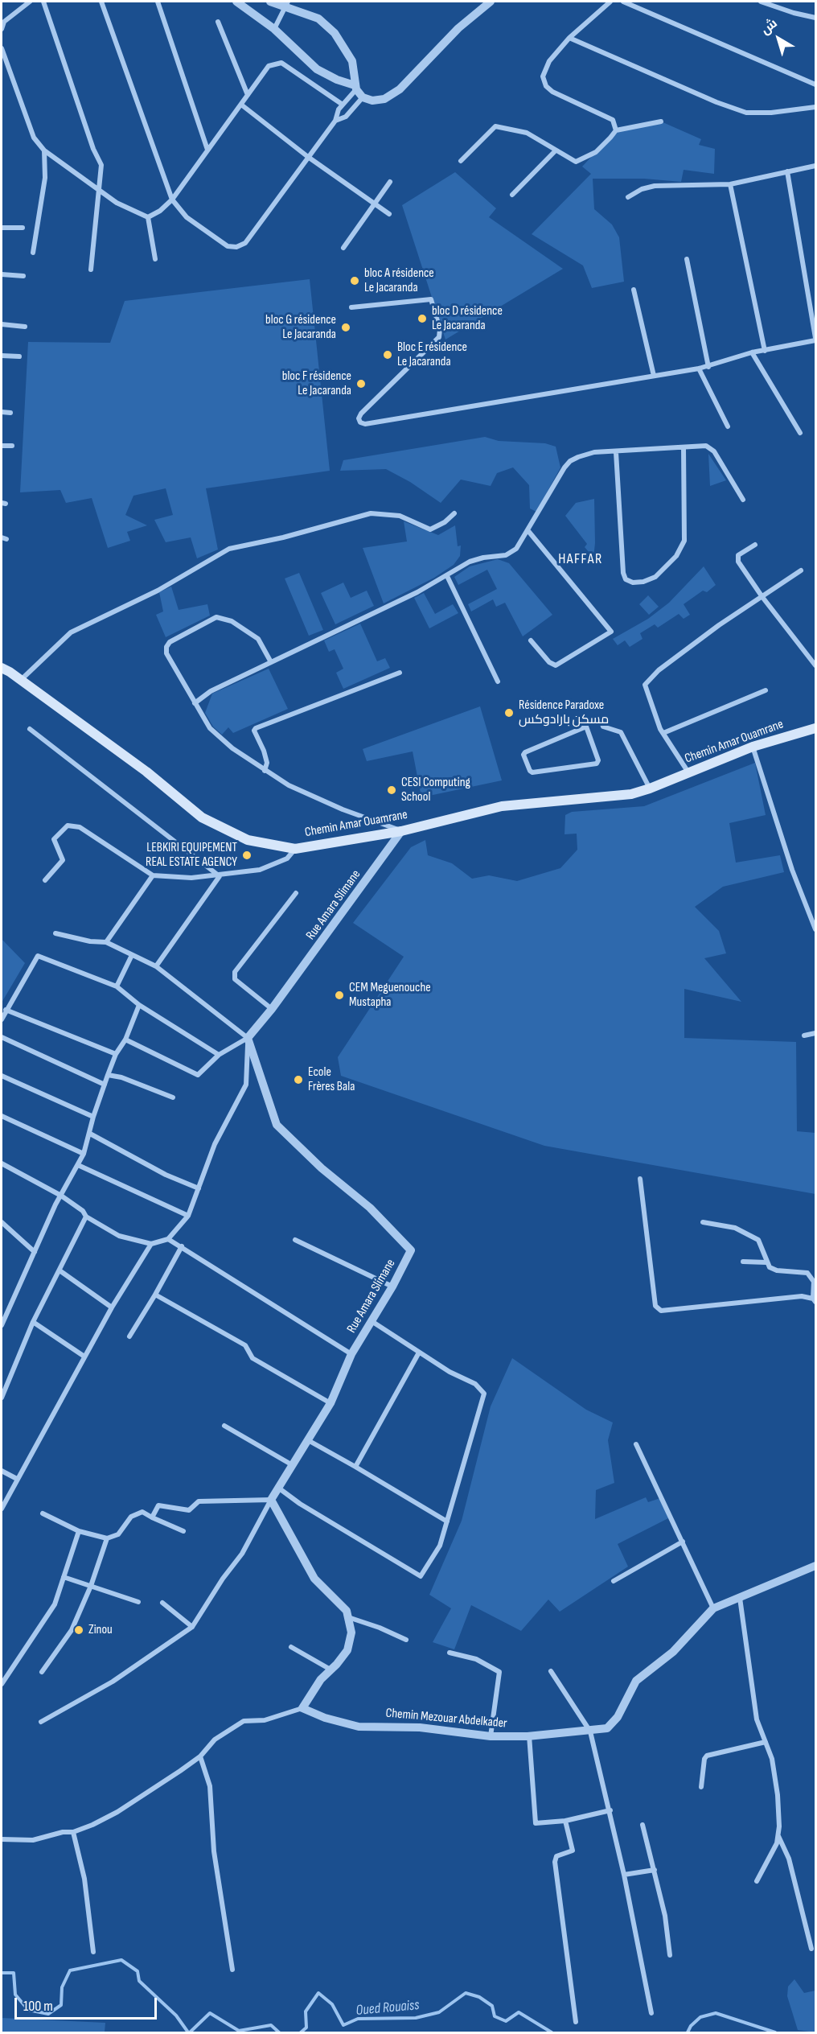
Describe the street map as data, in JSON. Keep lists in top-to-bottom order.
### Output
{
  "streets": {
    "main road": ["Chemin Amar Ouamrane"],
    "street": ["Rue Amara Slimane", "Chemin Mezouar Abdelkader"]
  },
  "crossings": [
    ["Chemin Amar Ouamrane", "Rue Amara Slimane"]
  ],
  "districts": ["HAFFAR"],
  "water": ["Oued Rouaiss"],
  "places": [
    "bloc A résidence Le Jacaranda",
    "bloc D résidence Le Jacaranda",
    "bloc G résidence Le Jacaranda",
    "Bloc E résidence Le Jacaranda",
    "bloc F résidence Le Jacaranda",
    "Résidence Paradoxe مسكن بارادوكس",
    "CESI Computing School",
    "LEBKIRI EQUIPEMENT REAL ESTATE AGENCY",
    "CEM Meguenouche Mustapha",
    "Ecole Frères Bala",
    "Zinou"
  ],
  "scale_bar": "100 m",
  "north": "top left"
}
